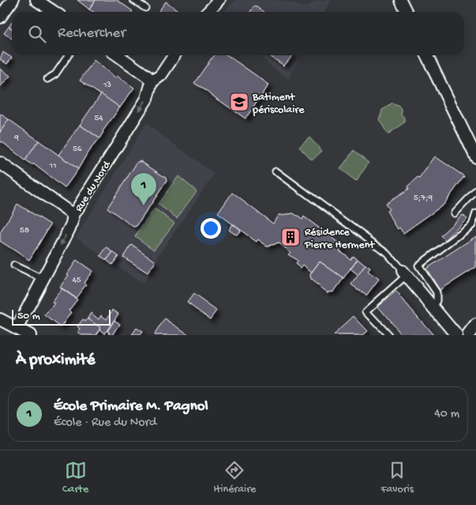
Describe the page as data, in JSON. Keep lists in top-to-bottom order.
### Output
{
  "streets": {
    "street": ["Rue du Nord"]
  },
  "one_way": ["Rue du Nord"],
  "places": {
    "school or university": ["Batiment périscolaire"],
    "building": ["Résidence Pierre Herment"]
  },
  "house_numbers": [
    "13",
    "54",
    "9",
    "56",
    "11",
    "5;7;9",
    "58",
    "45"
  ],
  "scale_bar": "50 m",
  "page": {
    "search": "Rechercher",
    "pins": "1",
    "scale": "50 m",
    "heading": "À proximité",
    "list": [
      {
        "mark": "1",
        "name": "École Primaire M. Pagnol",
        "note": "École · Rue du Nord",
        "value": "40 m"
      }
    ],
    "nav": ["Carte", "Itinéraire", "Favoris"]
  }
}
